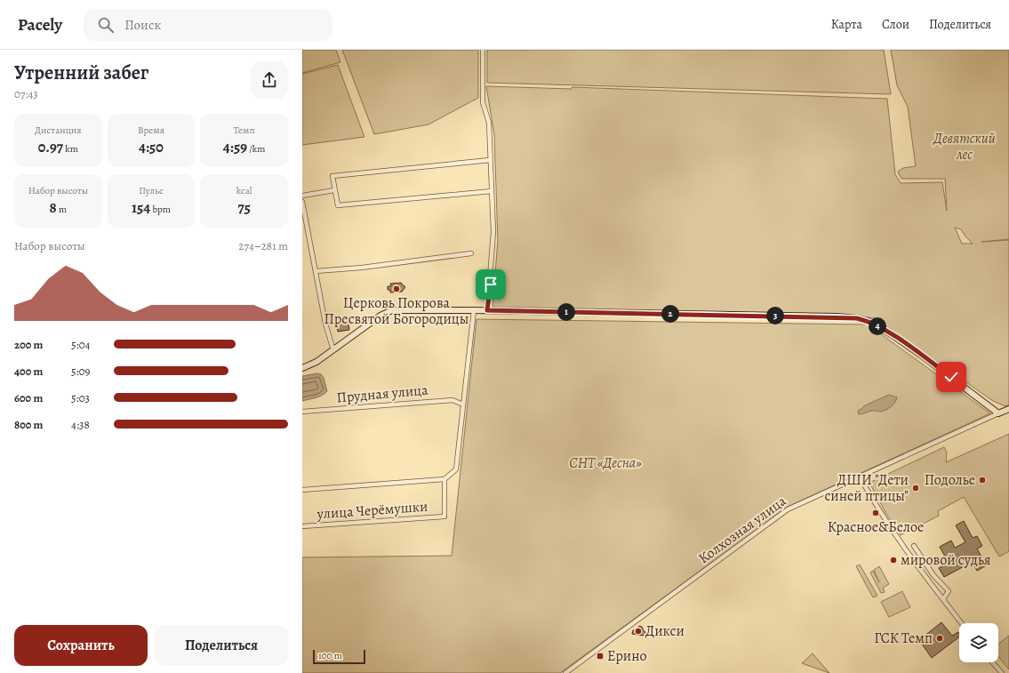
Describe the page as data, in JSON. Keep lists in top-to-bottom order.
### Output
{
  "streets": {
    "street": ["Прудная улица", "улица Черёмушки", "Колхозная улица"]
  },
  "parks": ["Девятский лес", "СНТ «Десна»"],
  "places": {
    "other": [
      "Церковь Покрова Пресвятой Богородицы",
      "Подолье",
      "ДШИ \"Дети синей птицы\"",
      "Красное&Белое",
      "мировой судья",
      "Дикси",
      "ГСК Темп"
    ],
    "transit": ["Ерино"]
  },
  "scale_bar": "100 m",
  "page": {
    "header": "Pacely",
    "search": "Поиск",
    "nav": ["Карта", "Слои", "Поделиться"],
    "heading": ["Утренний забег", "07:43"],
    "stats": [
      ["Дистанция", "0.97 km"],
      ["Время", "4:50"],
      ["Темп", "4:59 /km"],
      ["Набор высоты", "8 m"],
      ["Пульс", "154 bpm"],
      ["kcal", "75"]
    ],
    "chart": ["Набор высоты", "274–281 m"],
    "pins": [
      "1",
      "2",
      "3",
      "4"
    ],
    "list": [
      {
        "name": "200 m",
        "note": "5:04"
      },
      {
        "name": "400 m",
        "note": "5:09"
      },
      {
        "name": "600 m",
        "note": "5:03"
      },
      {
        "name": "800 m",
        "note": "4:38"
      }
    ],
    "buttons": ["Сохранить", "Поделиться"],
    "scale": "100 m"
  }
}
